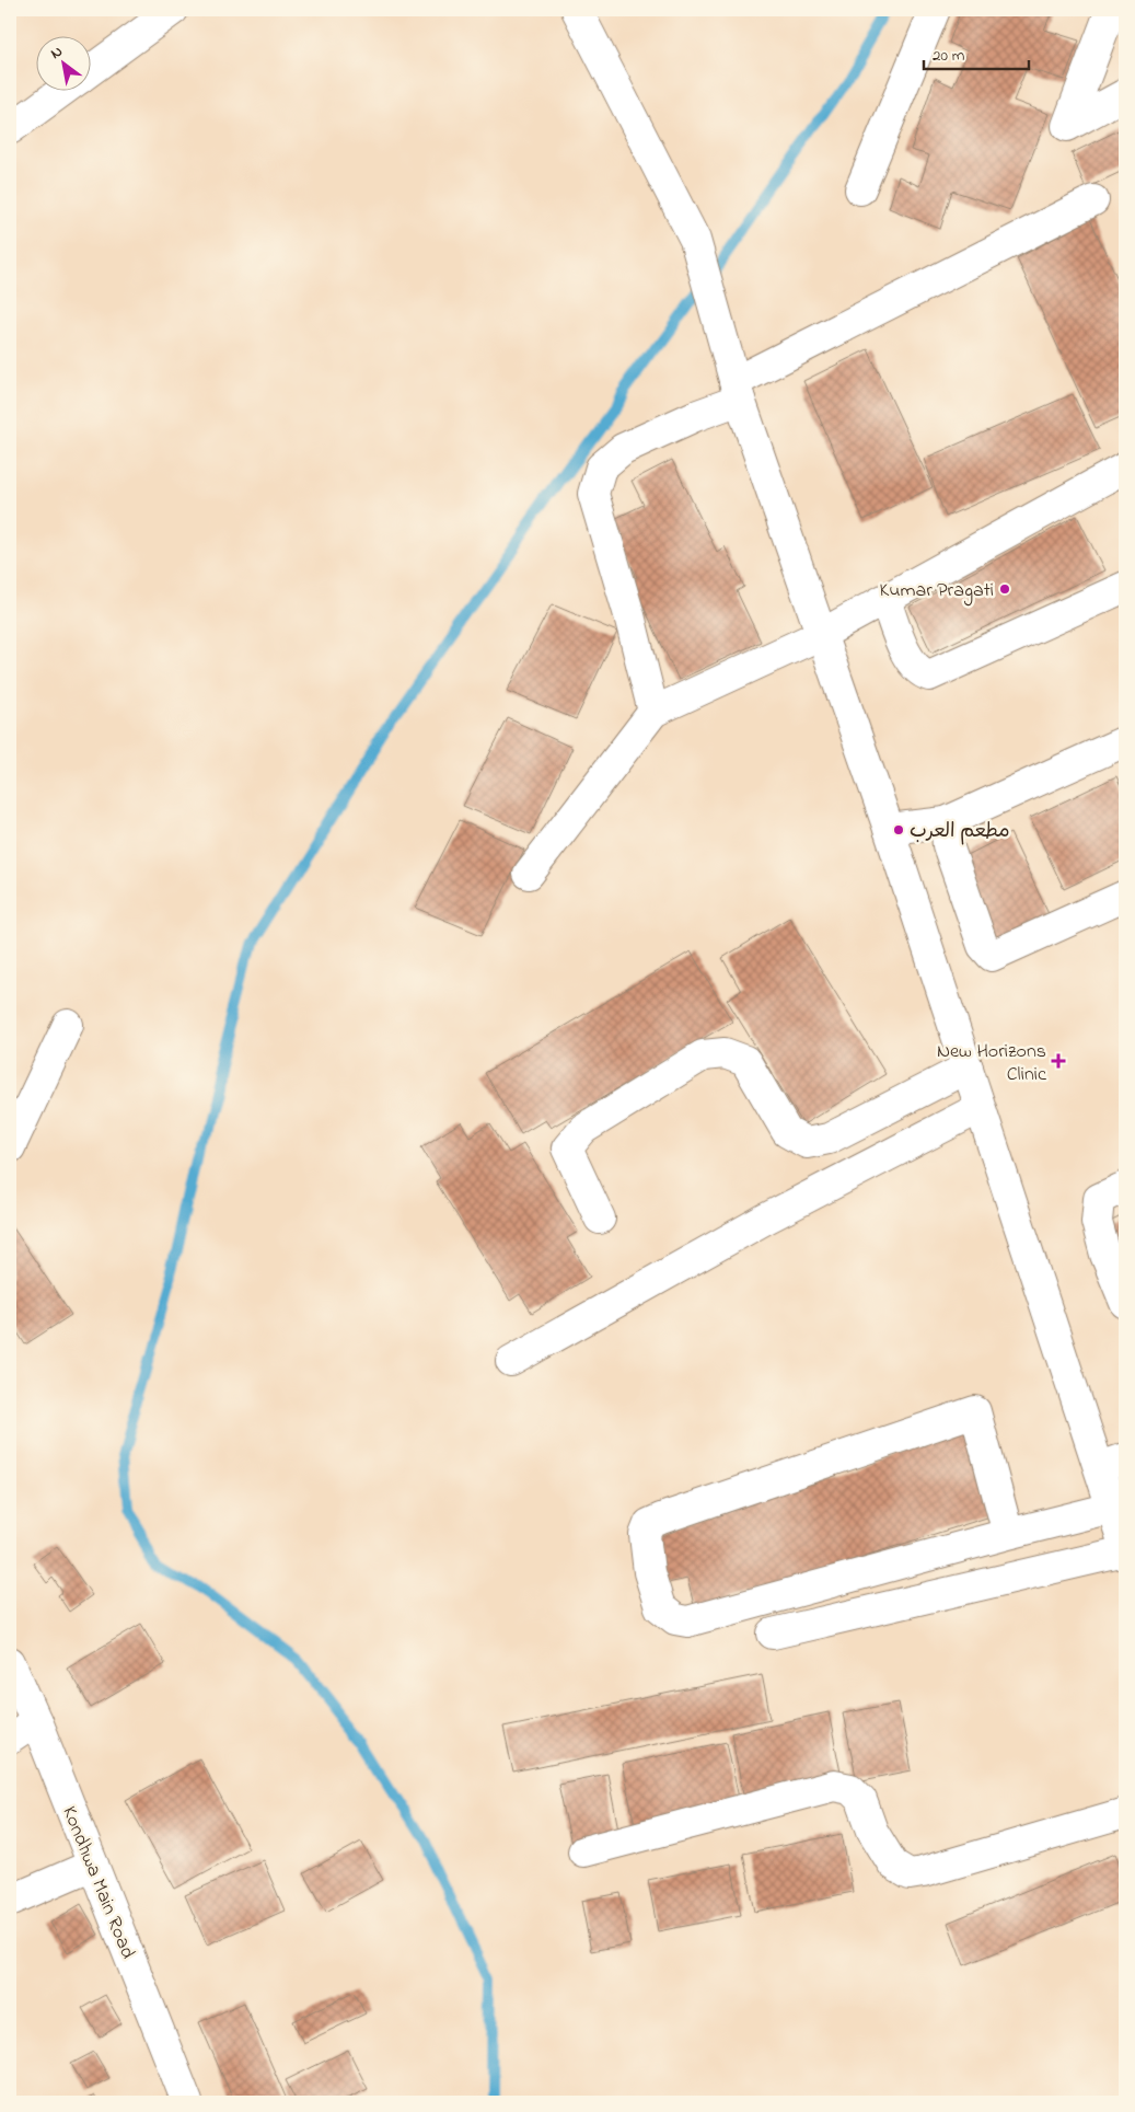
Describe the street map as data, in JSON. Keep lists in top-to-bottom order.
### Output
{
  "streets": {
    "street": ["Kondhwa Main Road"]
  },
  "places": {
    "other": ["Kumar Pragati", "مطعم العرب"],
    "health": ["New Horizons Clinic"]
  },
  "scale_bar": "20 m",
  "north": "top left"
}
